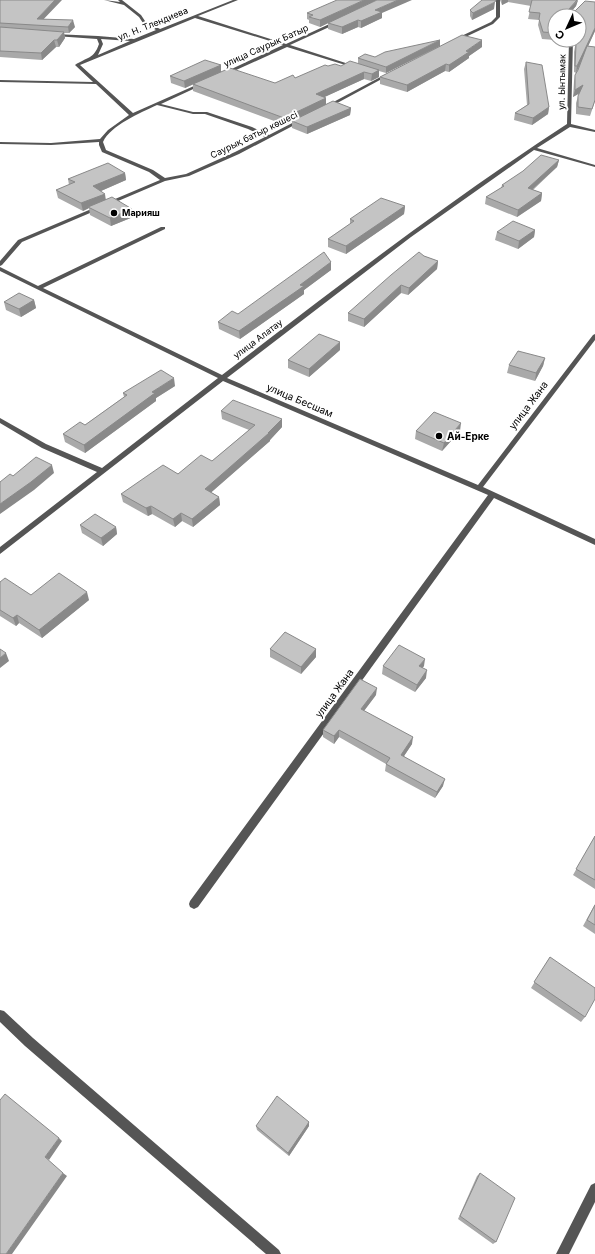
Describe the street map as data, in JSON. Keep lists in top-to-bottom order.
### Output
{
  "streets": {
    "street": [
      "ул. Н. Тлендиева",
      "улица Саурык Батыр",
      "ул. Ынтымак",
      "Саурық батыр көшесі",
      "улица Алатау",
      "улица Бесшам",
      "улица Жана"
    ]
  },
  "crossings": [
    ["ул. Ынтымак", "улица Алатау"],
    ["улица Алатау", "улица Бесшам"],
    ["улица Бесшам", "улица Жана"]
  ],
  "places": ["Марияш", "Ай-Ерке"],
  "north": "bottom left"
}
